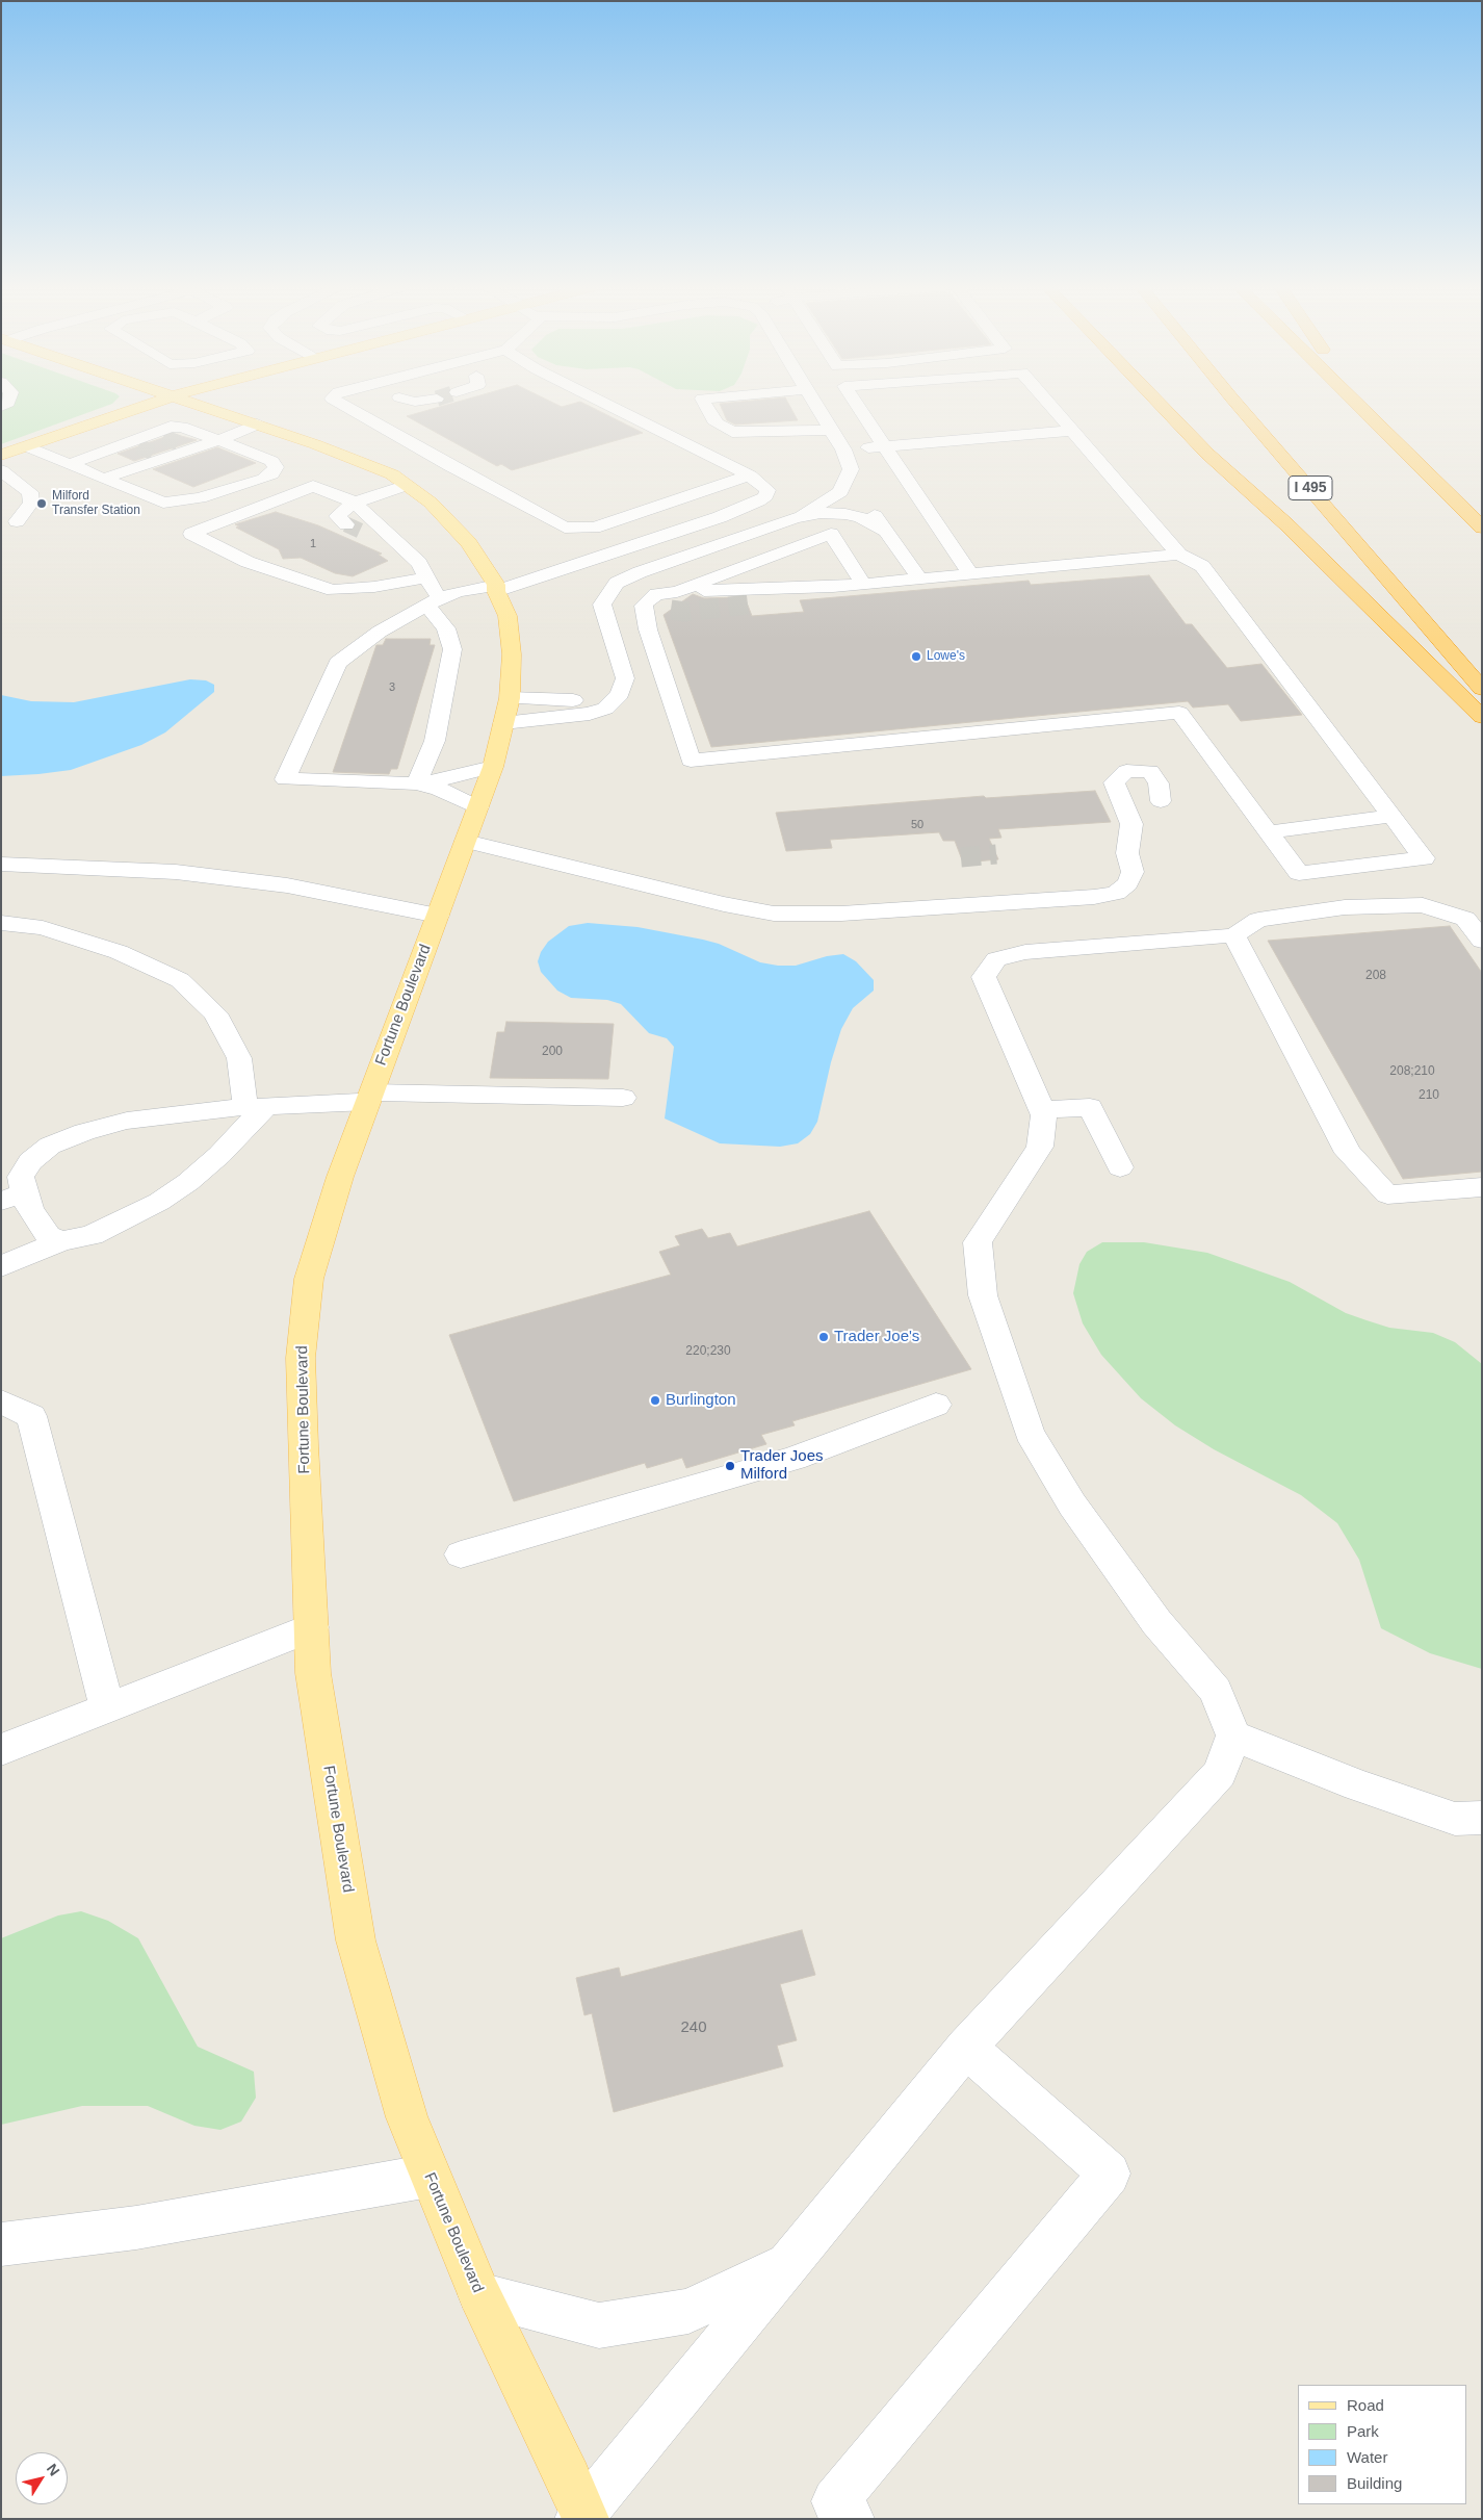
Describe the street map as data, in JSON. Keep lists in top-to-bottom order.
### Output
{
  "streets": {
    "highway": ["I 495"],
    "main road": ["Fortune Boulevard"]
  },
  "places": [
    "Milford Transfer Station",
    "Lowe's",
    "Trader Joe's",
    "Burlington",
    "Trader Joes Milford"
  ],
  "house_numbers": [
    "1",
    "3",
    "50",
    "208",
    "200",
    "208;210",
    "210",
    "220;230",
    "240"
  ],
  "legend": [
    "Road",
    "Park",
    "Water",
    "Building"
  ],
  "north": "top right"
}
